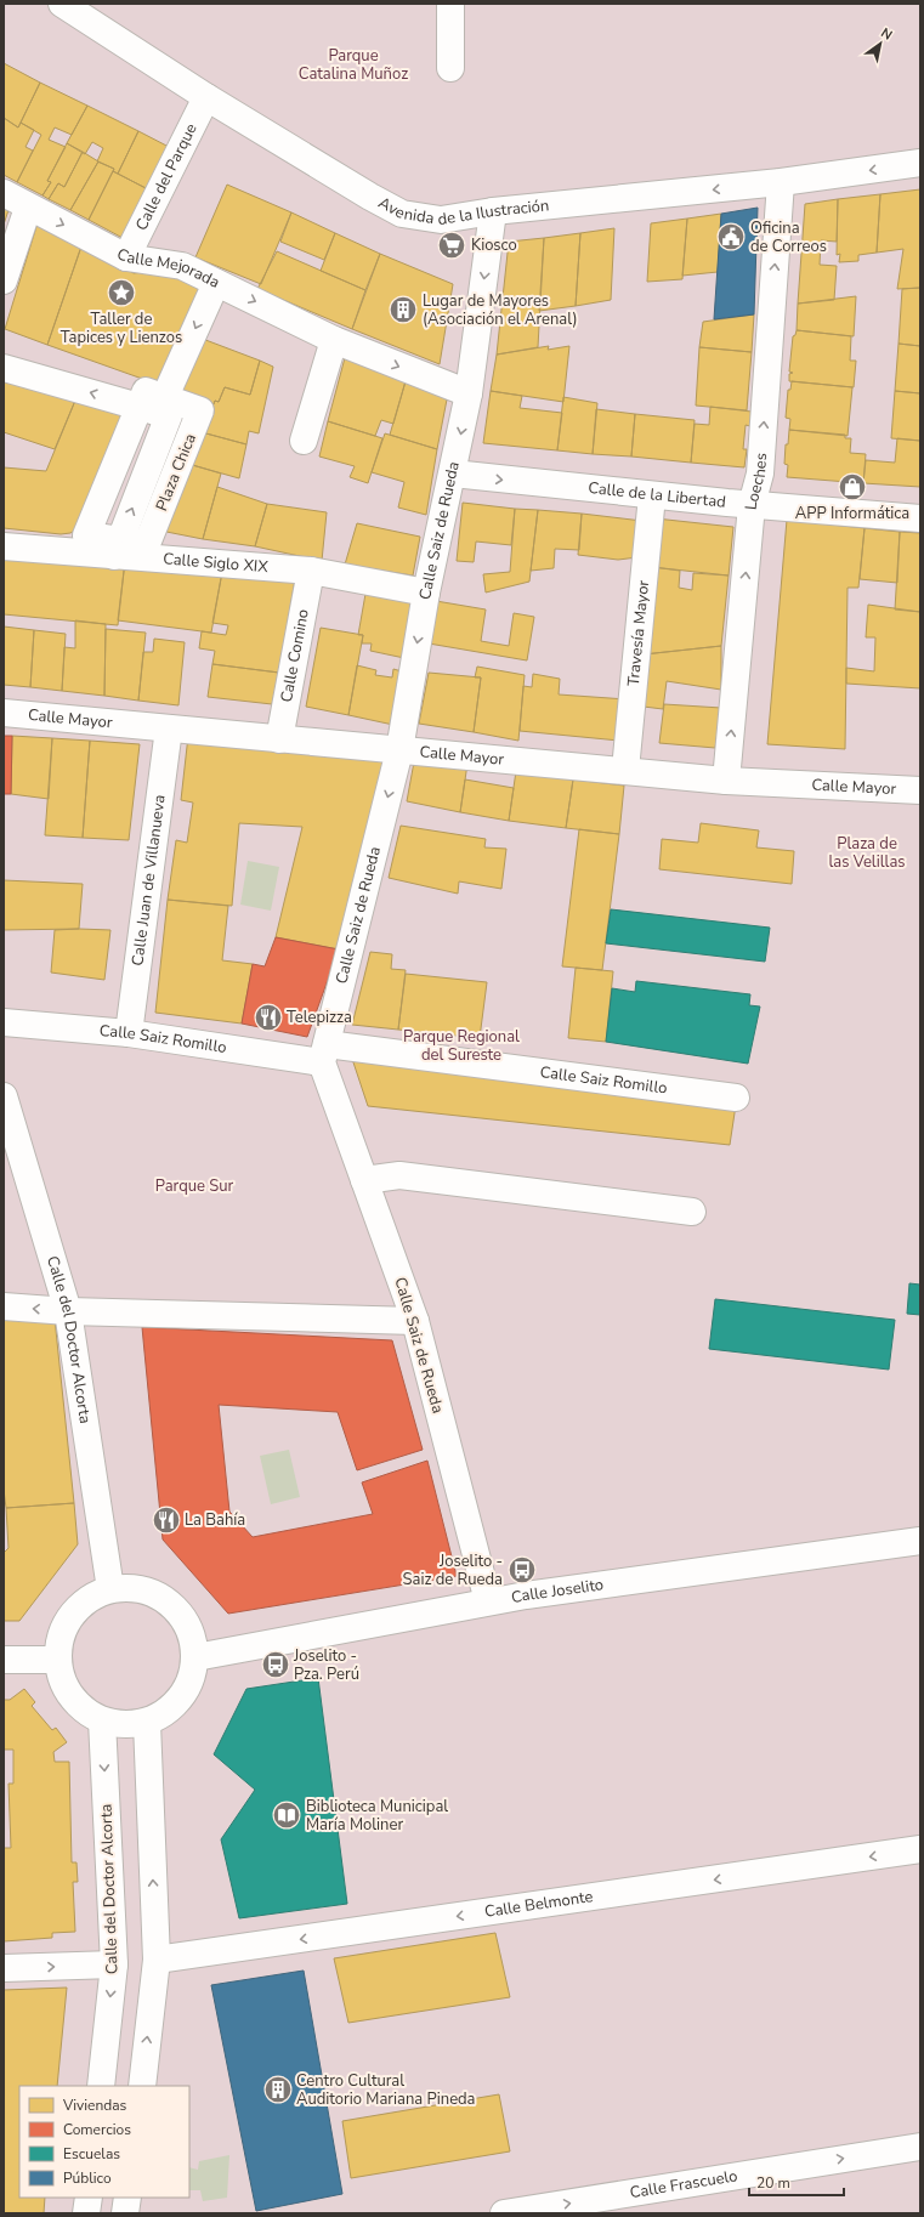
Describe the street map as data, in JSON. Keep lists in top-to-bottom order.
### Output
{
  "streets": {
    "street": [
      "Calle del Parque",
      "Avenida de la Ilustración",
      "Calle Mejorada",
      "Plaza Chica",
      "Loeches",
      "Calle de la Libertad",
      "Calle Saiz de Rueda",
      "Calle Siglo XIX",
      "Travesía Mayor",
      "Calle Comino",
      "Calle Mayor",
      "Calle Juan de Villanueva",
      "Calle Saiz Romillo",
      "Calle del Doctor Alcorta",
      "Calle Joselito",
      "Calle Belmonte",
      "Calle Frascuelo"
    ]
  },
  "crossings": [
    ["Calle del Parque", "Avenida de la Ilustración"],
    ["Calle del Parque", "Calle Mejorada"],
    ["Avenida de la Ilustración", "Loeches"],
    ["Avenida de la Ilustración", "Calle Saiz de Rueda"],
    ["Calle Mejorada", "Calle Saiz de Rueda"],
    ["Plaza Chica", "Calle Siglo XIX"],
    ["Loeches", "Calle de la Libertad"],
    ["Loeches", "Calle Mayor"],
    ["Calle de la Libertad", "Calle Saiz de Rueda"],
    ["Calle de la Libertad", "Travesía Mayor"],
    ["Calle Saiz de Rueda", "Calle Siglo XIX"],
    ["Calle Saiz de Rueda", "Calle Mayor"],
    ["Calle Saiz de Rueda", "Calle Saiz Romillo"],
    ["Calle Saiz de Rueda", "Calle Joselito"],
    ["Calle Siglo XIX", "Calle Comino"],
    ["Travesía Mayor", "Calle Mayor"],
    ["Calle Comino", "Calle Mayor"],
    ["Calle Mayor", "Calle Juan de Villanueva"],
    ["Calle Juan de Villanueva", "Calle Saiz Romillo"],
    ["Calle del Doctor Alcorta", "Calle Joselito"]
  ],
  "one_way": [
    "Avenida de la Ilustración",
    "Calle Mejorada",
    "Loeches",
    "Calle de la Libertad",
    "Calle Saiz de Rueda",
    "Calle Belmonte",
    "Calle Frascuelo"
  ],
  "parks": [
    "Parque Catalina Muñoz",
    "Plaza de las Velillas",
    "Parque Regional del Sureste",
    "Parque Sur"
  ],
  "places": {
    "public building": ["Oficina de Correos"],
    "supermarket": ["Kiosco"],
    "place": ["Taller de Tapices y Lienzos"],
    "building": ["Lugar de Mayores (Asociación el Arenal)", "Centro Cultural Auditorio Mariana Pineda"],
    "shop": ["APP Informática"],
    "restaurant": ["Telepizza", "La Bahía"],
    "bus stop": ["Joselito - Saiz de Rueda", "Joselito - Pza. Perú"],
    "library": ["Biblioteca Municipal María Moliner"]
  },
  "legend": [
    "Viviendas",
    "Comercios",
    "Escuelas",
    "Público"
  ],
  "scale_bar": "20 m",
  "north": "top right"
}
